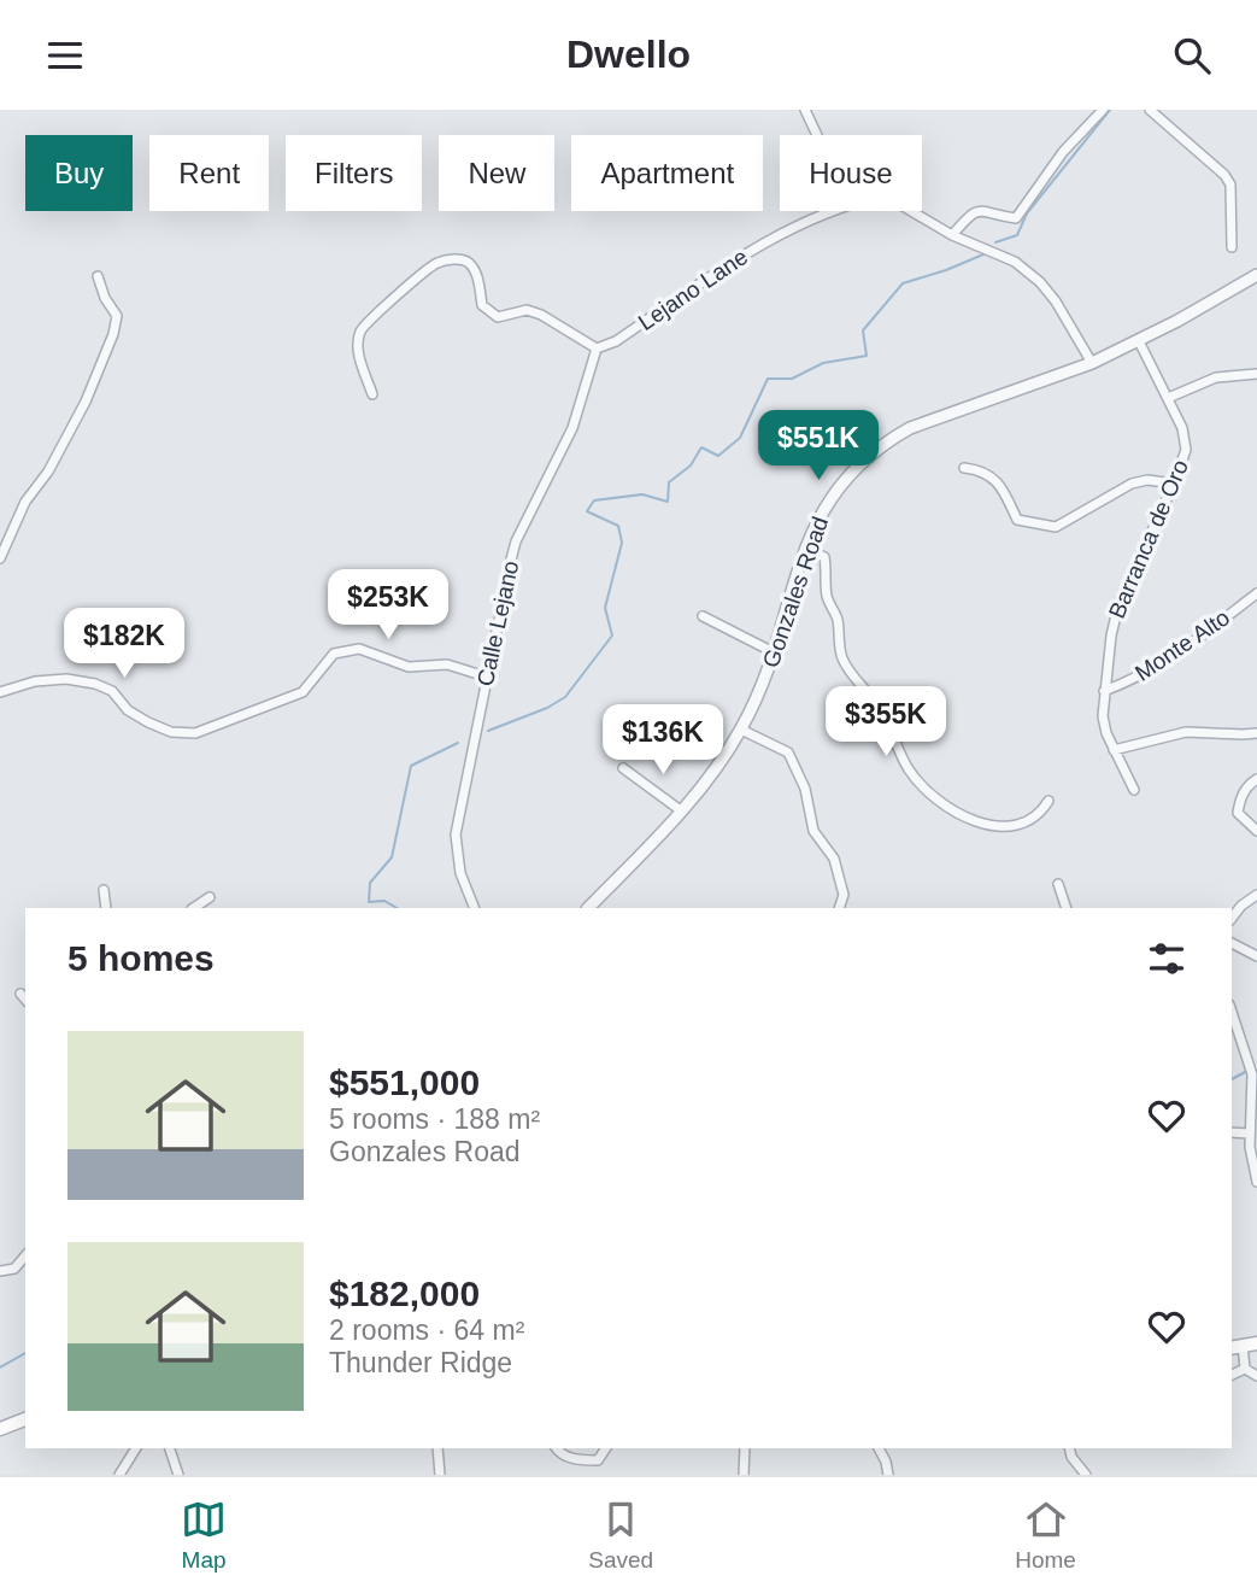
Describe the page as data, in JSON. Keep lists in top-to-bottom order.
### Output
{
  "streets": {
    "street": [
      "Lejano Lane",
      "Barranca de Oro",
      "Gonzales Road",
      "Calle Lejano",
      "Monte Alto"
    ]
  },
  "crossings": [
    ["Lejano Lane", "Gonzales Road"],
    ["Lejano Lane", "Calle Lejano"],
    ["Barranca de Oro", "Gonzales Road"],
    ["Barranca de Oro", "Monte Alto"]
  ],
  "page": {
    "header": "Dwello",
    "chip": [
      "Buy",
      "Rent",
      "Filters",
      "New",
      "Apartment",
      "House"
    ],
    "price": [
      "$551K",
      "$253K",
      "$182K",
      "$355K",
      "$136K"
    ],
    "heading": "5 homes",
    "list": [
      {
        "name": "$551,000",
        "note": "5 rooms · 188 m² · Gonzales Road"
      },
      {
        "name": "$182,000",
        "note": "2 rooms · 64 m² · Thunder Ridge"
      }
    ],
    "tabs": ["Map", "Saved", "Home"]
  }
}
